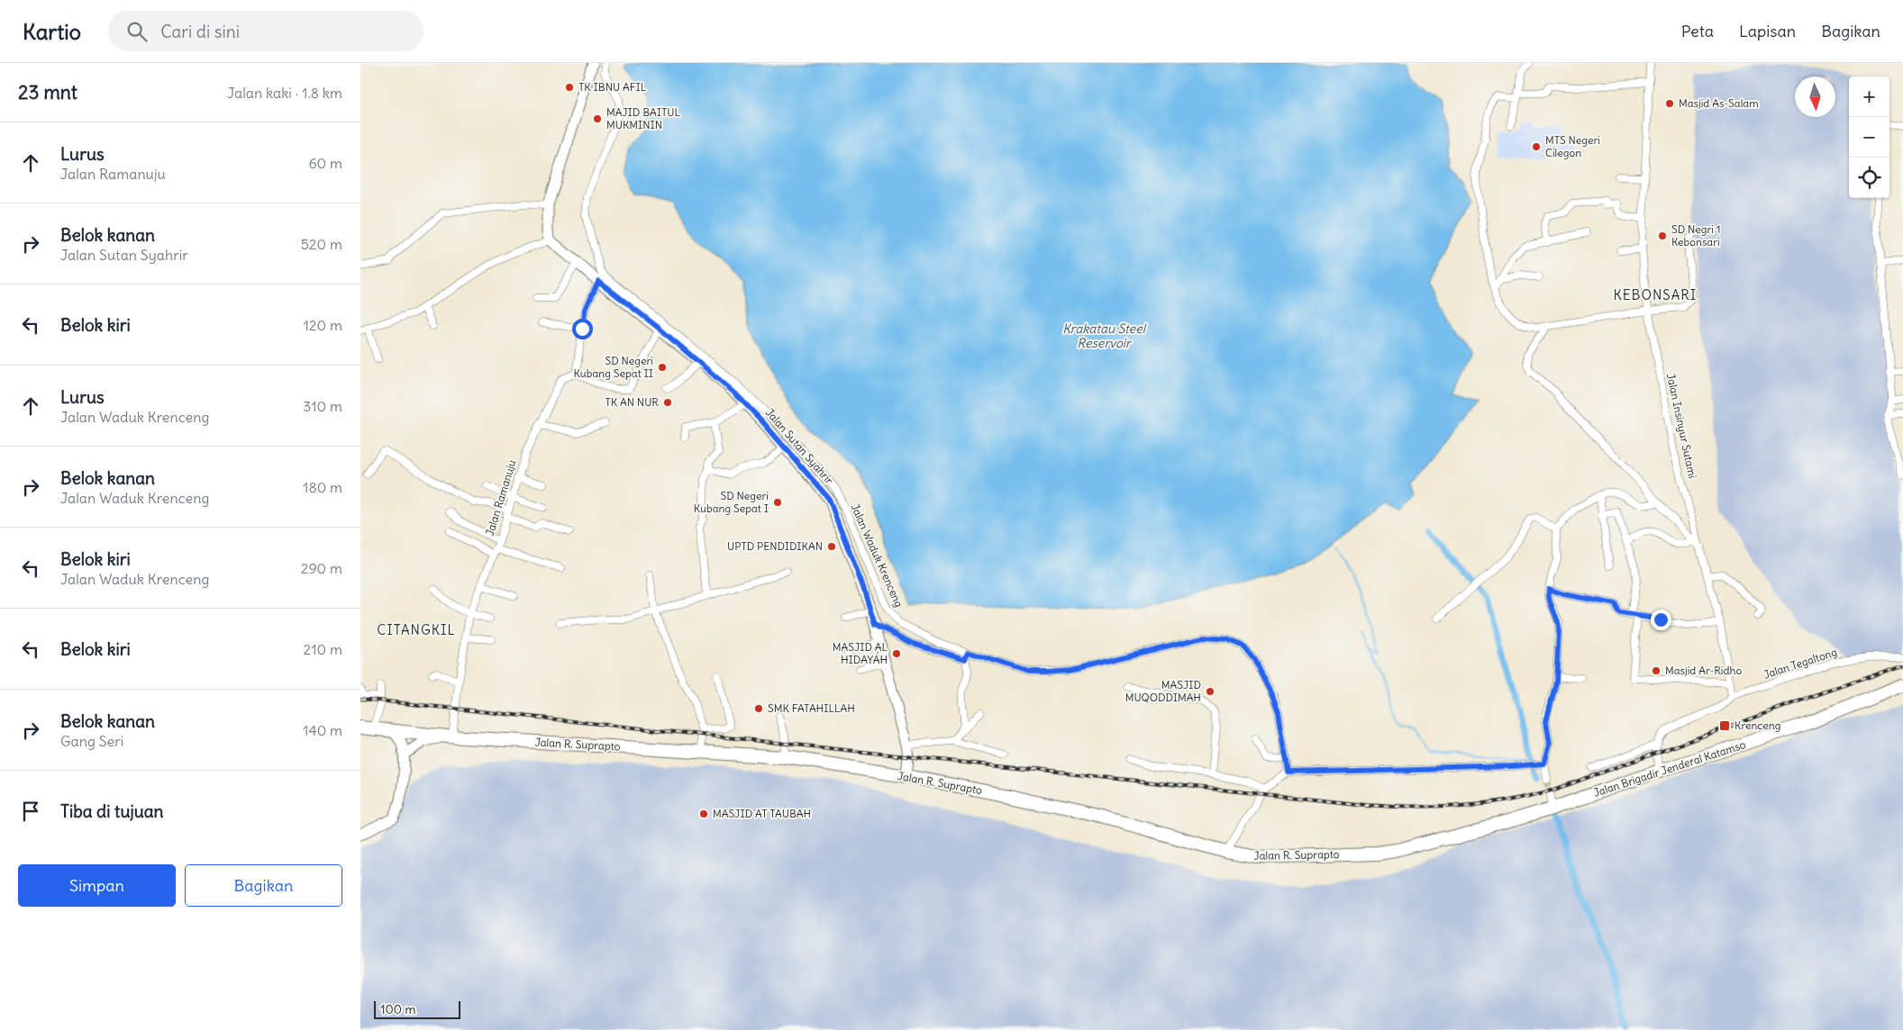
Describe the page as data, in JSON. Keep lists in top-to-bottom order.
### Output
{
  "streets": {
    "highway": ["Jalan R. Suprapto", "Jalan Brigadir Jenderal Katamso"],
    "street": [
      "Jalan Insinyur Sutami",
      "Jalan Sutan Syahrir",
      "Jalan Ramanuju",
      "Jalan Waduk Krenceng",
      "Jalan Tegaltong"
    ]
  },
  "crossings": [
    ["Jalan Insinyur Sutami", "Jalan Tegaltong"],
    ["Jalan Sutan Syahrir", "Jalan R. Suprapto"],
    ["Jalan Ramanuju", "Jalan R. Suprapto"],
    ["Jalan R. Suprapto", "Jalan Brigadir Jenderal Katamso"]
  ],
  "districts": ["KEBONSARI", "CITANGKIL"],
  "water": ["Krakatau Steel Reservoir"],
  "places": {
    "other": [
      "TK IBNU AFIL",
      "Masjid As-Salam",
      "MAJID BAITUL MUKMININ",
      "MTS Negeri Cilegon",
      "SD Negri 1 Kebonsari",
      "SD Negeri Kubang Sepat II",
      "TK AN NUR",
      "SD Negeri Kubang Sepat I",
      "UPTD PENDIDIKAN",
      "MASJID AL HIDAYAH",
      "Masjid Ar-Ridho",
      "MASJID MUQODDIMAH",
      "SMK FATAHILLAH",
      "MASJID AT TAUBAH"
    ],
    "transit": ["Krenceng"]
  },
  "scale_bar": "100 m",
  "north": "bottom",
  "page": {
    "header": "Kartio",
    "search": "Cari di sini",
    "nav": ["Peta", "Lapisan", "Bagikan"],
    "heading": ["23 mnt", "Jalan kaki · 1.8 km"],
    "map_buttons": ["+", "−"],
    "list": [
      ["Lurus", "Jalan Ramanuju", "60 m"],
      ["Belok kanan", "Jalan Sutan Syahrir", "520 m"],
      ["Belok kiri", "120 m"],
      ["Lurus", "Jalan Waduk Krenceng", "310 m"],
      ["Belok kanan", "Jalan Waduk Krenceng", "180 m"],
      ["Belok kiri", "Jalan Waduk Krenceng", "290 m"],
      ["Belok kiri", "210 m"],
      ["Belok kanan", "Gang Seri", "140 m"],
      "Tiba di tujuan"
    ],
    "buttons": ["Simpan", "Bagikan"],
    "scale": "100 m"
  }
}
